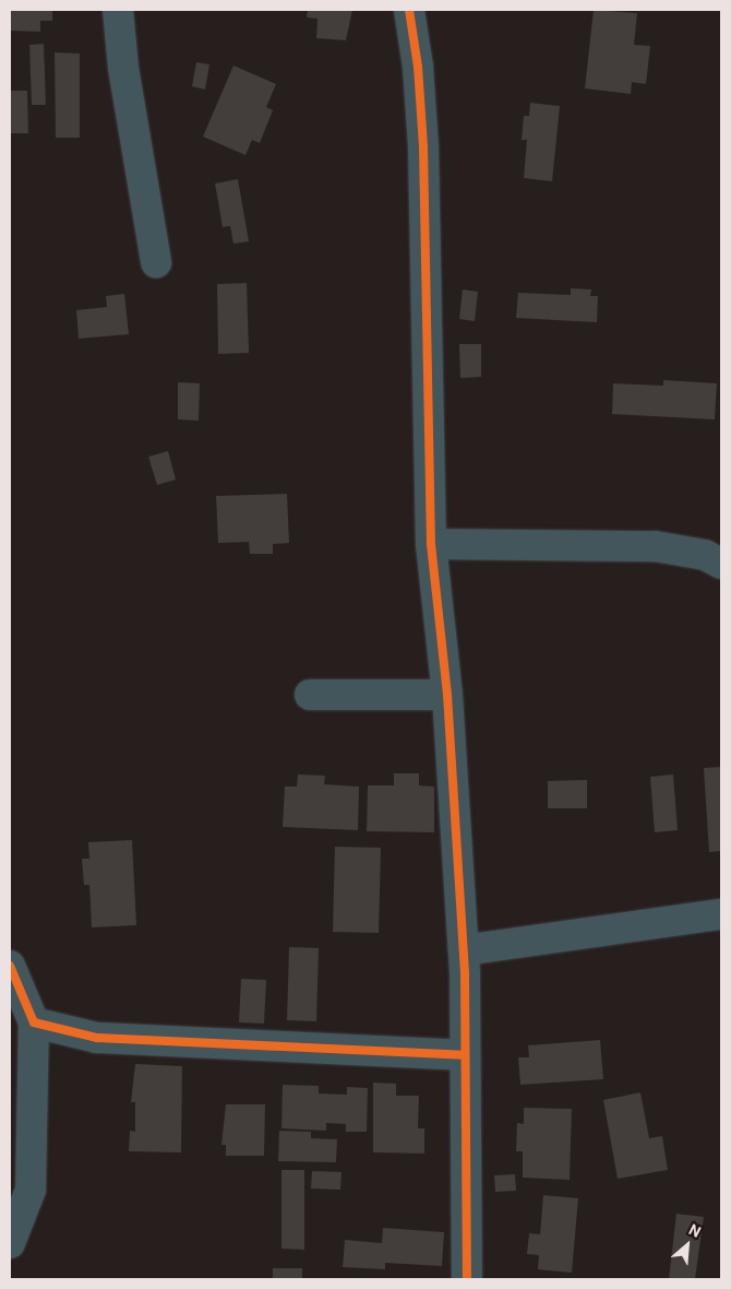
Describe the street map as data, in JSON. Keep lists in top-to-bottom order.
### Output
{
  "north": "top right"
}
